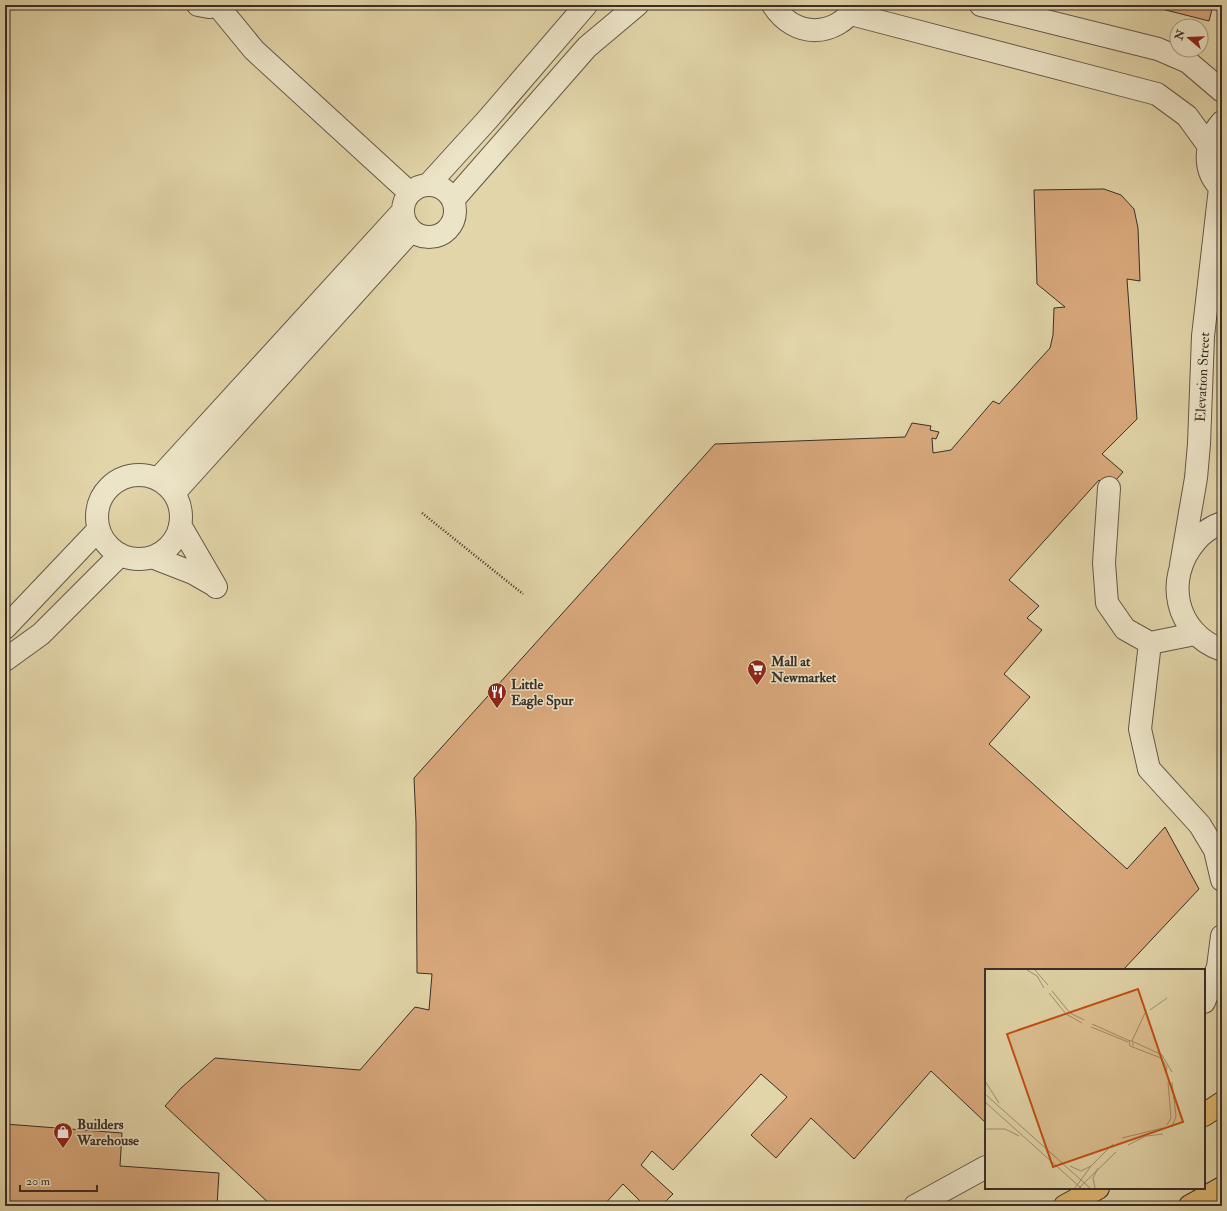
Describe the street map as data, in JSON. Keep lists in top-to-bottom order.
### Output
{
  "streets": {
    "street": ["Elevation Street"]
  },
  "places": {
    "supermarket": ["Mall at Newmarket"],
    "restaurant": ["Little Eagle Spur"],
    "shop": ["Builders Warehouse"]
  },
  "scale_bar": "20 m",
  "north": "left"
}
